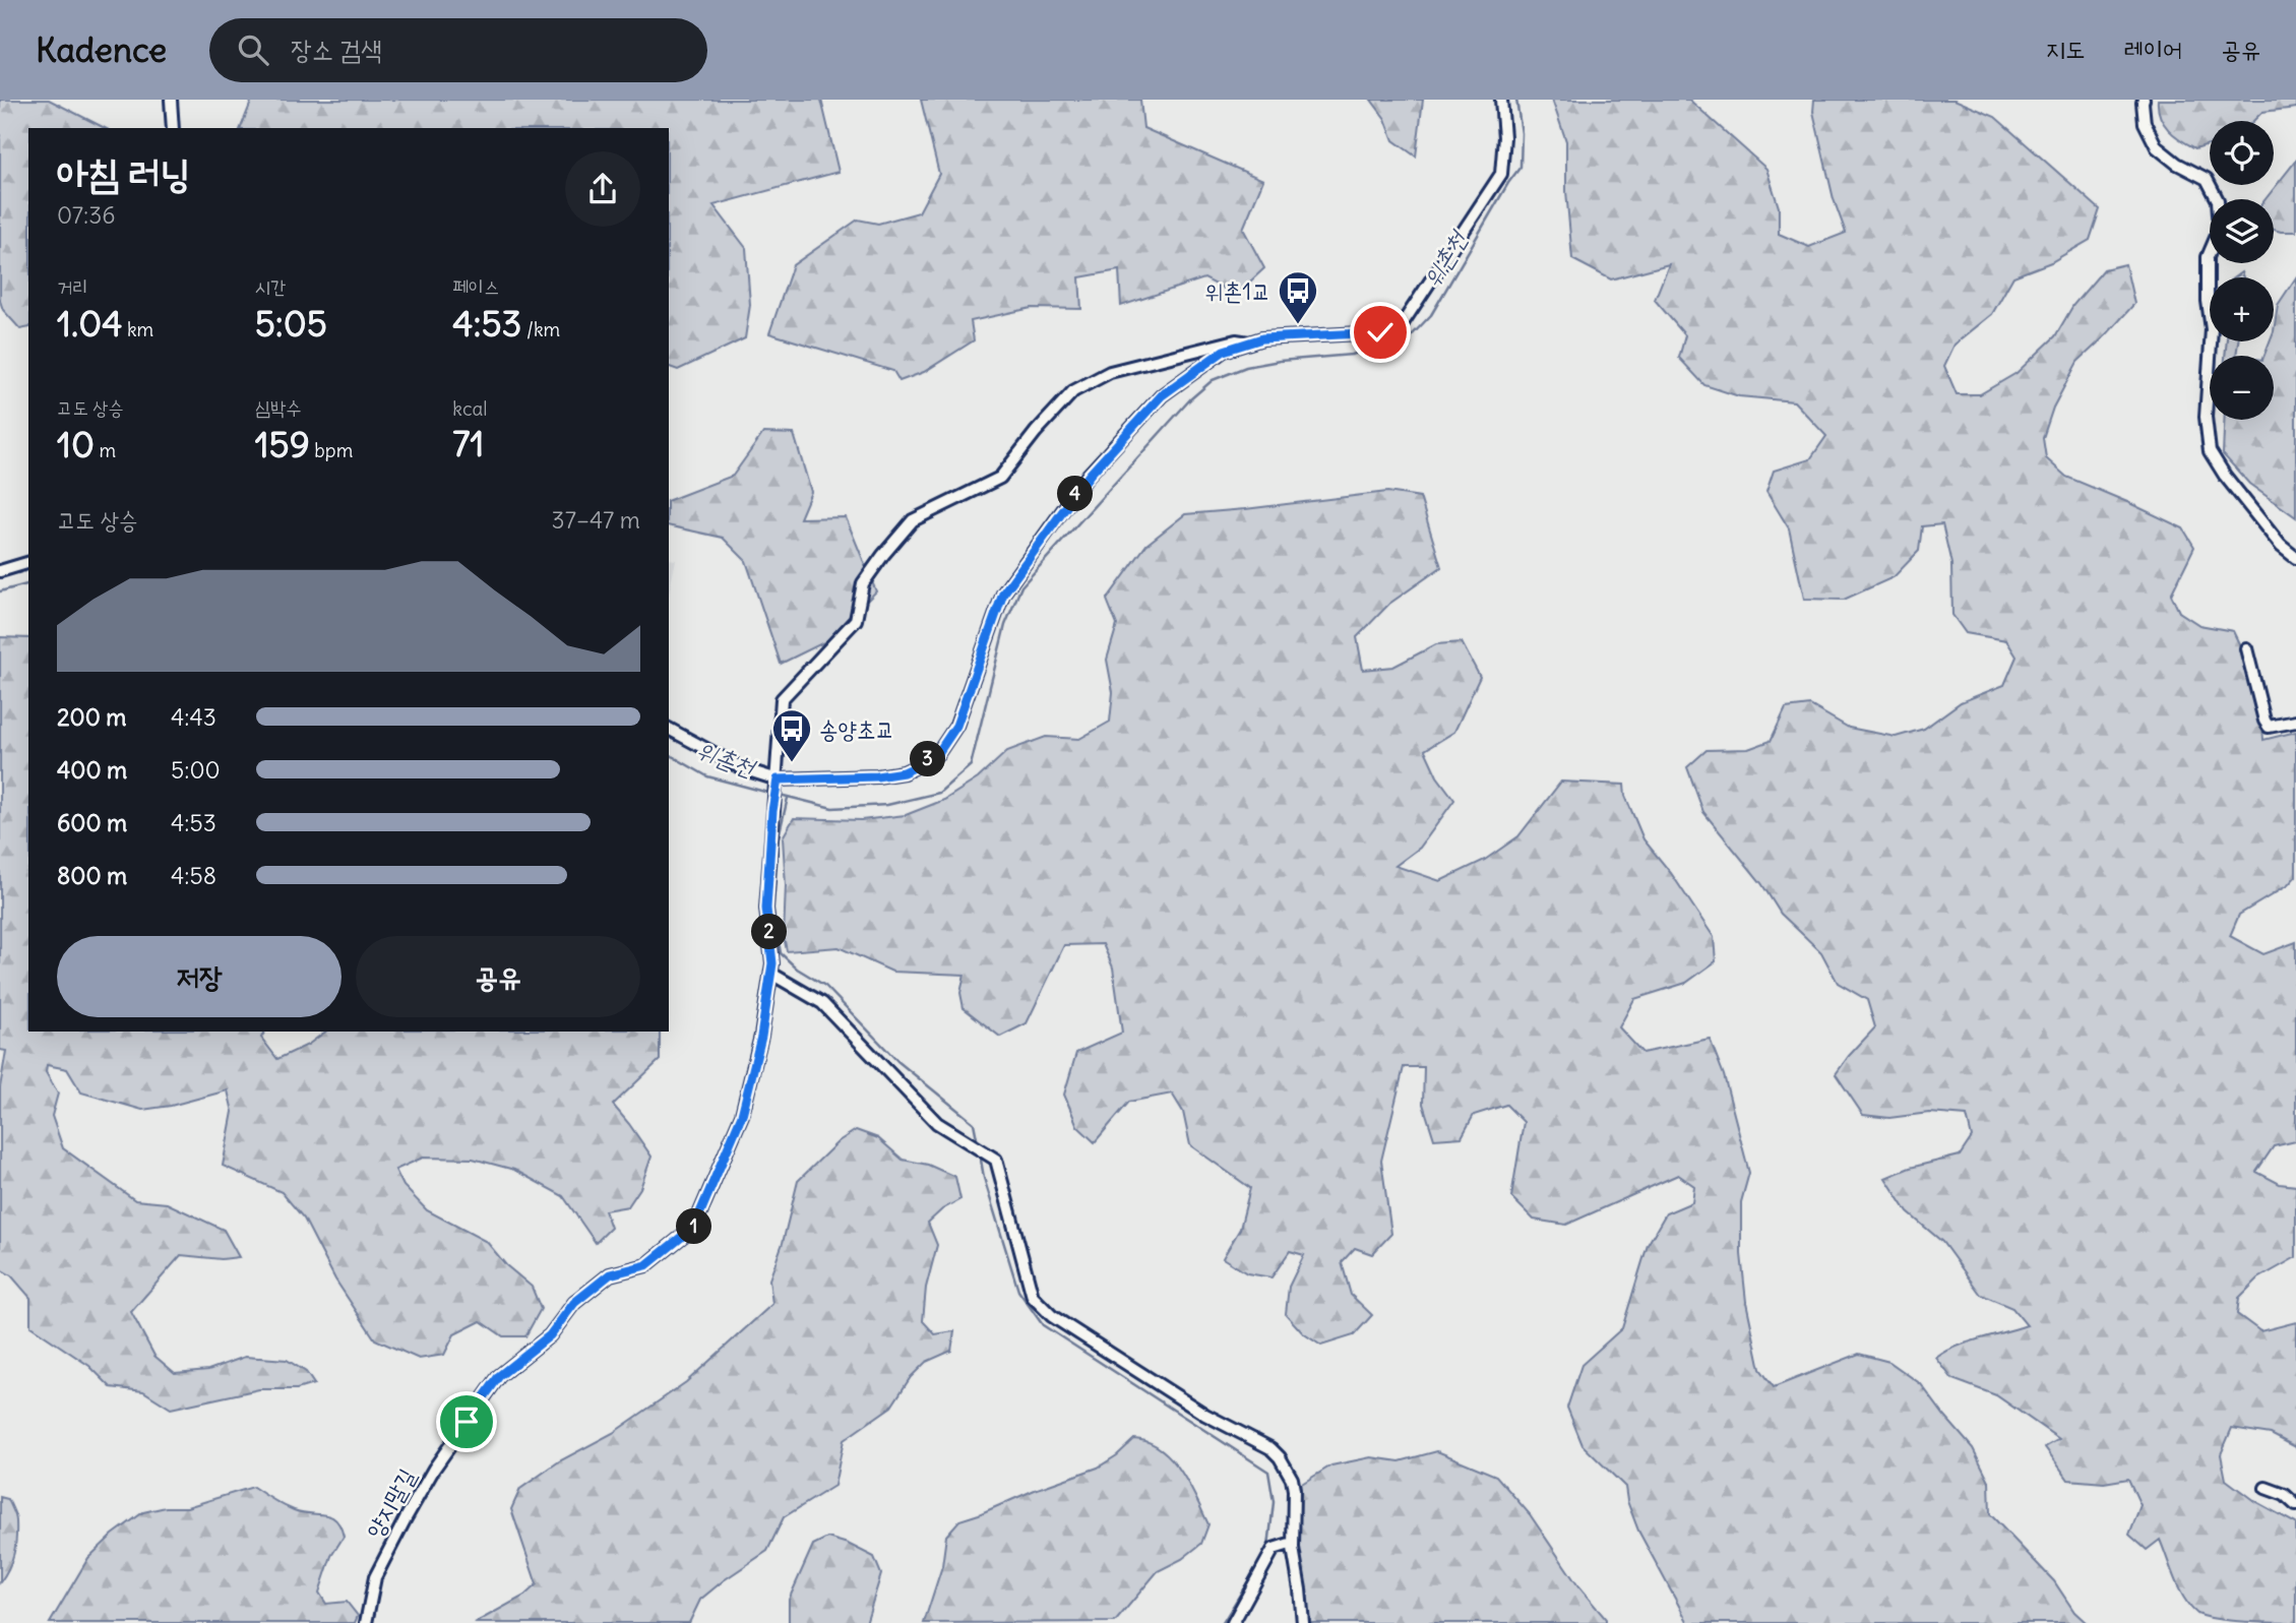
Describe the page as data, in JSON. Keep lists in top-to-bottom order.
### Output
{
  "streets": {
    "street": ["양지말길"]
  },
  "water": ["위촌천"],
  "places": {
    "bus stop": ["위촌1교", "송양초교"]
  },
  "page": {
    "header": "Kadence",
    "search": "장소 검색",
    "nav": ["지도", "레이어", "공유"],
    "map_buttons": ["+", "−"],
    "heading": ["아침 러닝", "07:36"],
    "stats": [
      ["거리", "1.04 km"],
      ["시간", "5:05"],
      ["페이스", "4:53 /km"],
      ["고도 상승", "10 m"],
      ["심박수", "159 bpm"],
      ["kcal", "71"]
    ],
    "pins": [
      "4",
      "3",
      "2",
      "1"
    ],
    "chart": ["고도 상승", "37–47 m"],
    "list": [
      {
        "name": "200 m",
        "note": "4:43"
      },
      {
        "name": "400 m",
        "note": "5:00"
      },
      {
        "name": "600 m",
        "note": "4:53"
      },
      {
        "name": "800 m",
        "note": "4:58"
      }
    ],
    "buttons": ["저장", "공유"]
  }
}
